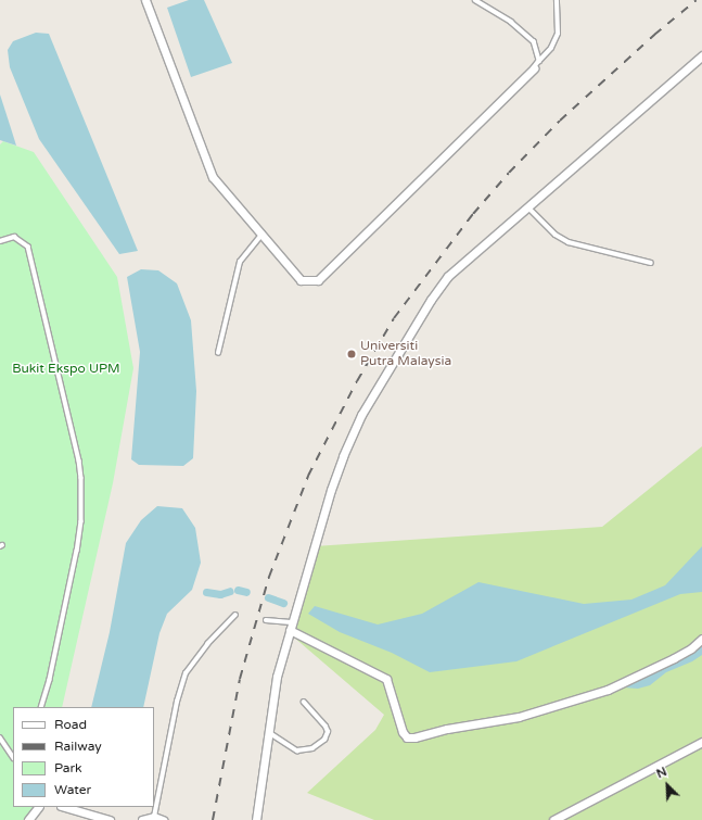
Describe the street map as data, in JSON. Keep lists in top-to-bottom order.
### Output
{
  "parks": ["Bukit Ekspo UPM"],
  "places": ["Universiti Putra Malaysia"],
  "legend": [
    "Road",
    "Railway",
    "Park",
    "Water"
  ],
  "north": "top left"
}
